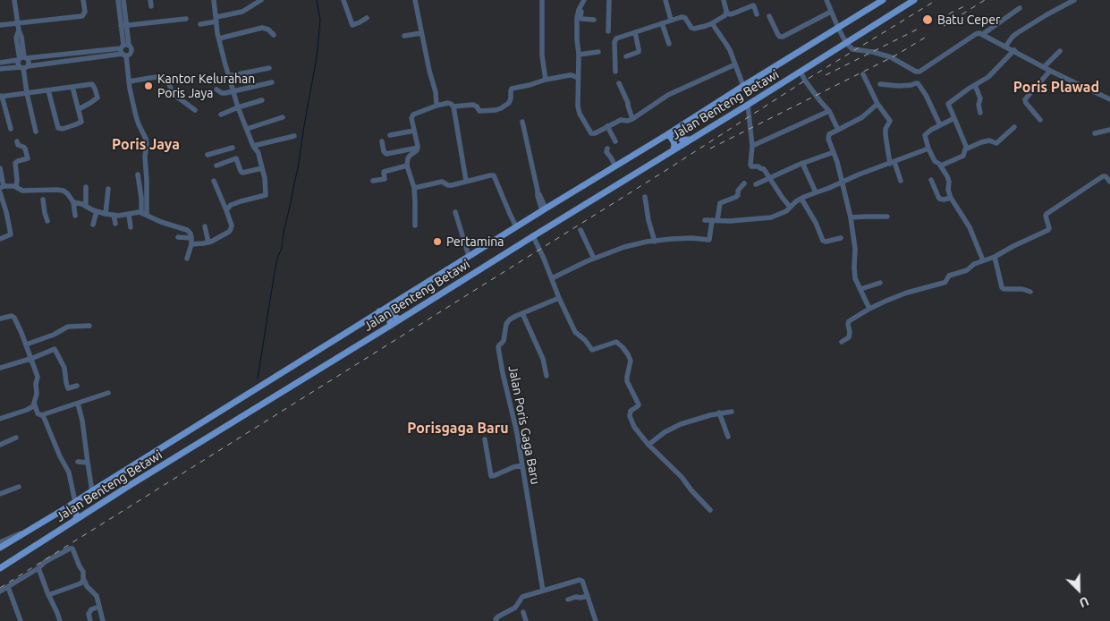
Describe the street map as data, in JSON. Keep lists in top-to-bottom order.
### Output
{
  "streets": {
    "main road": ["Jalan Benteng Betawi"],
    "street": ["Jalan Poris Gaga Baru"]
  },
  "districts": ["Poris Plawad", "Poris Jaya", "Porisgaga Baru"],
  "places": ["Batu Ceper", "Kantor Kelurahan Poris Jaya", "Pertamina"],
  "north": "bottom right"
}
